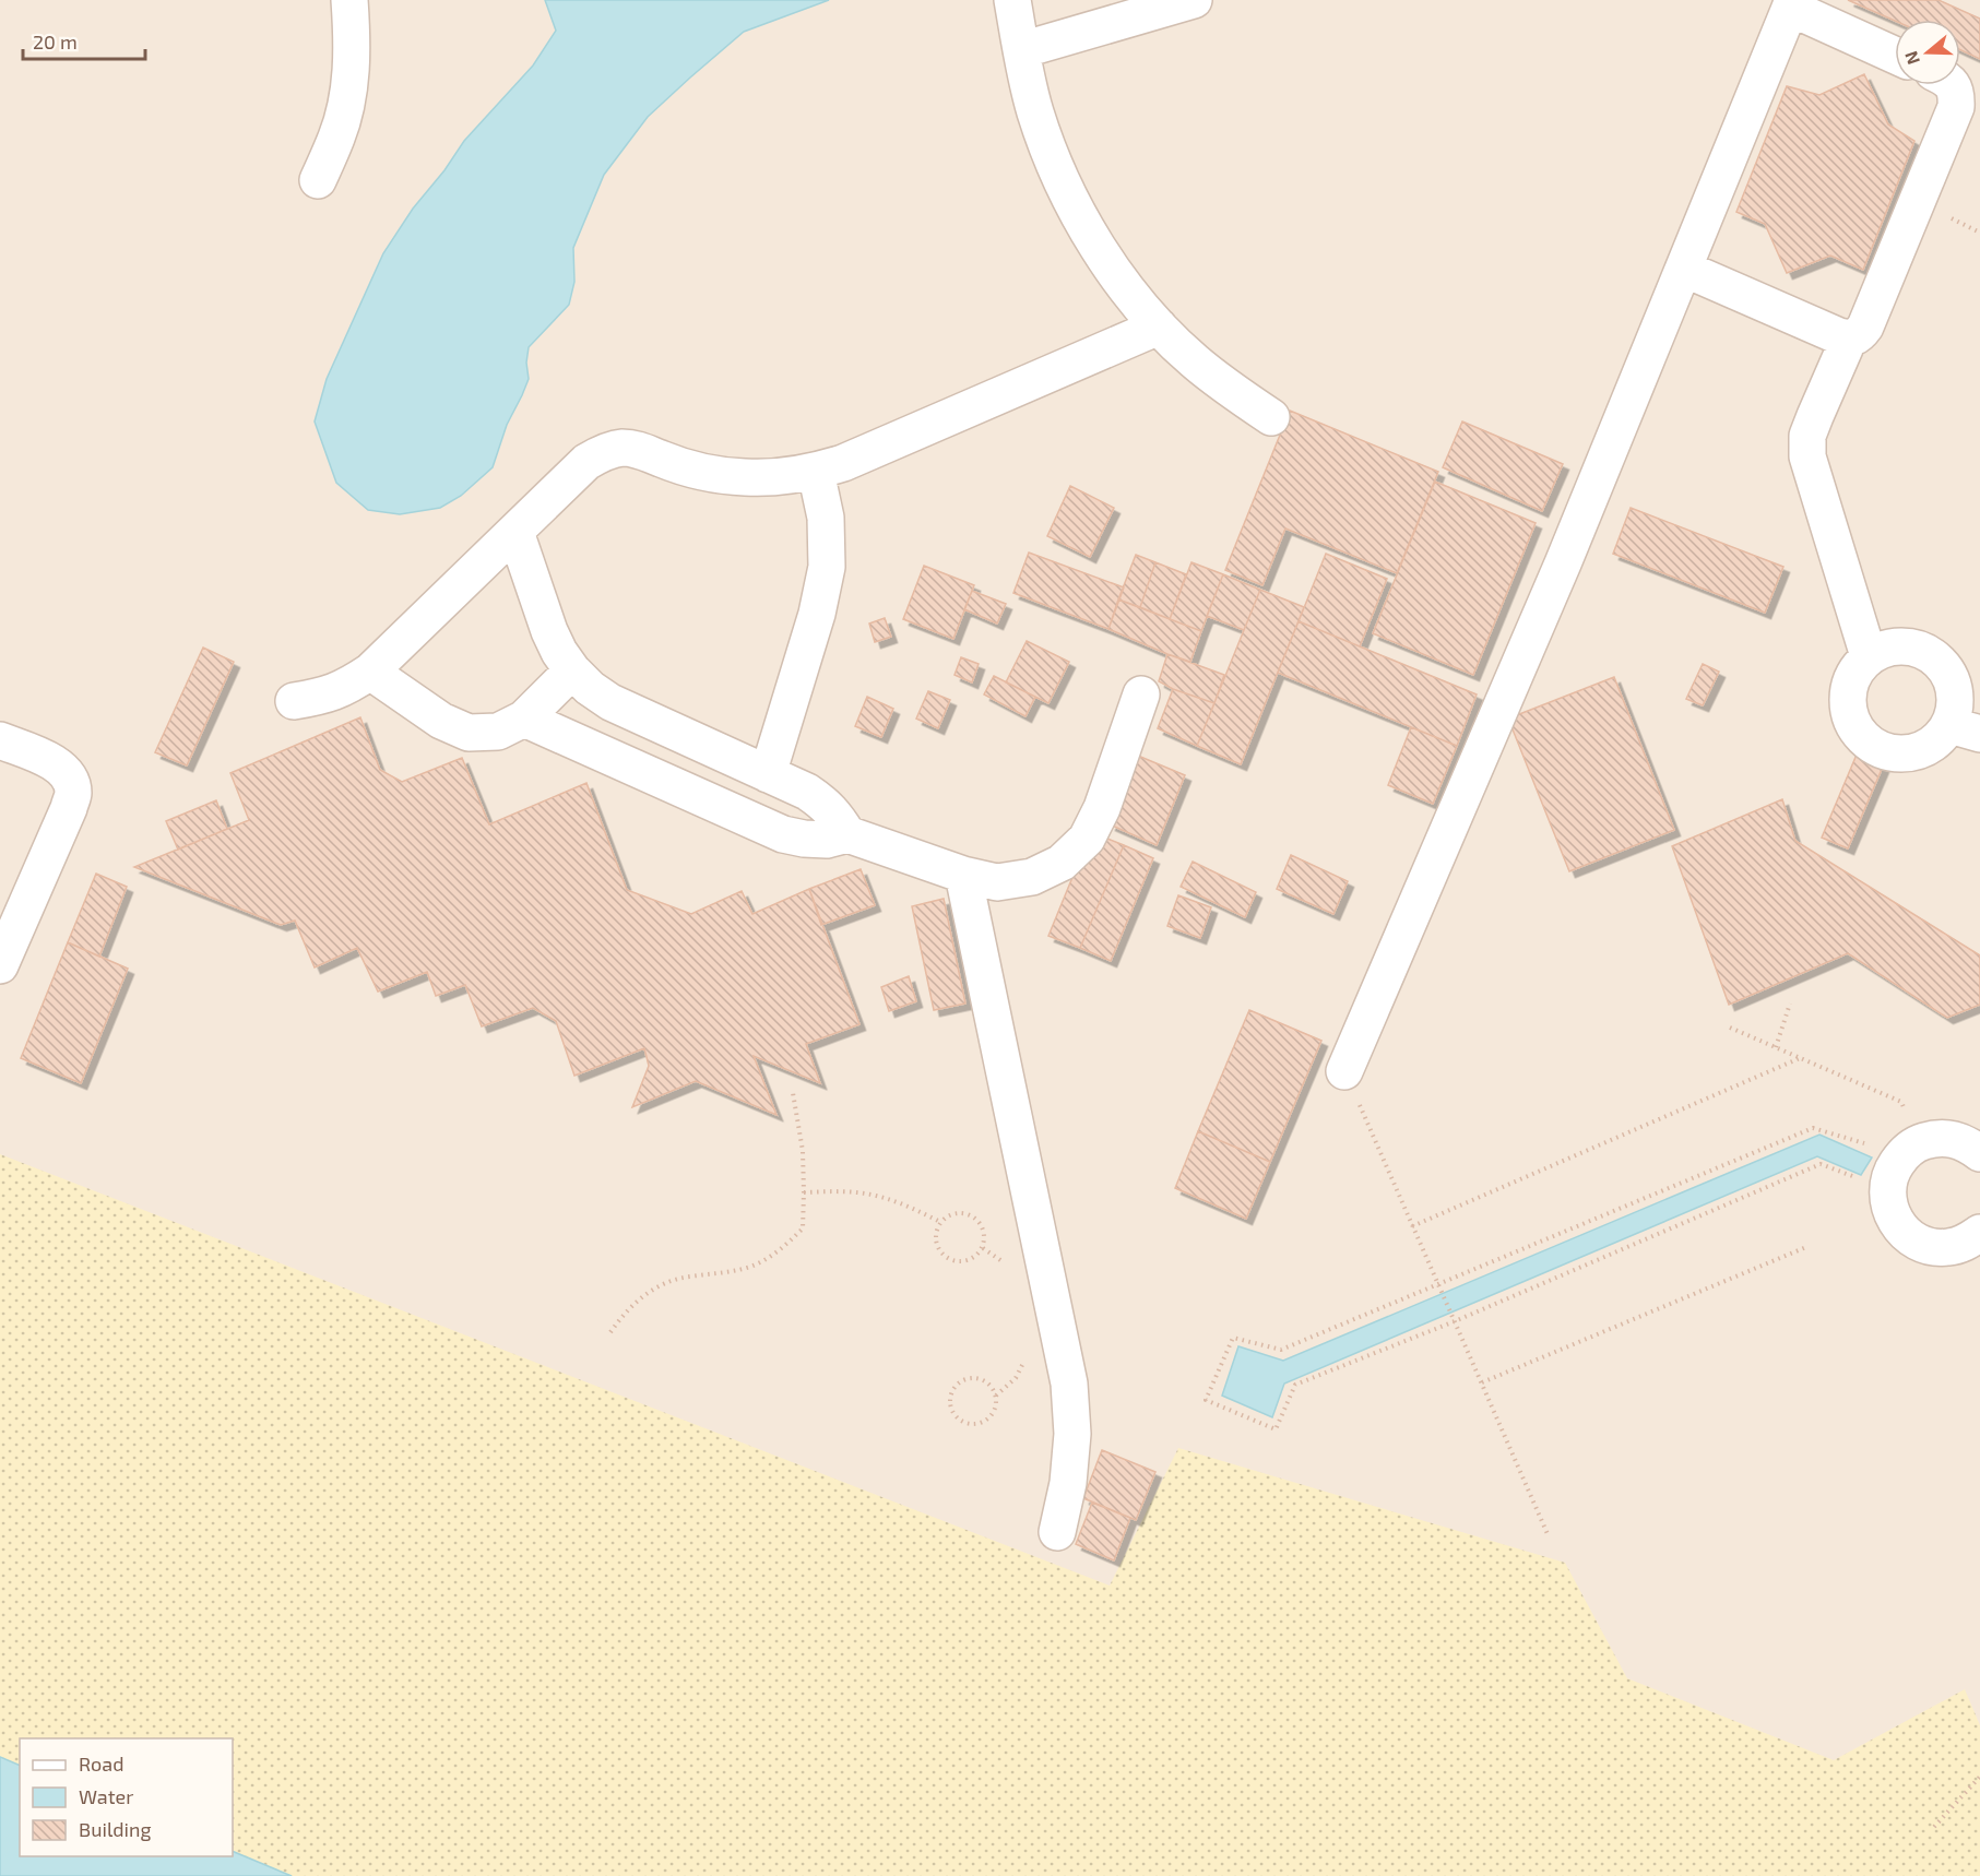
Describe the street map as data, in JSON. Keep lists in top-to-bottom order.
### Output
{
  "legend": ["Road", "Water", "Building"],
  "scale_bar": "20 m",
  "north": "left"
}
